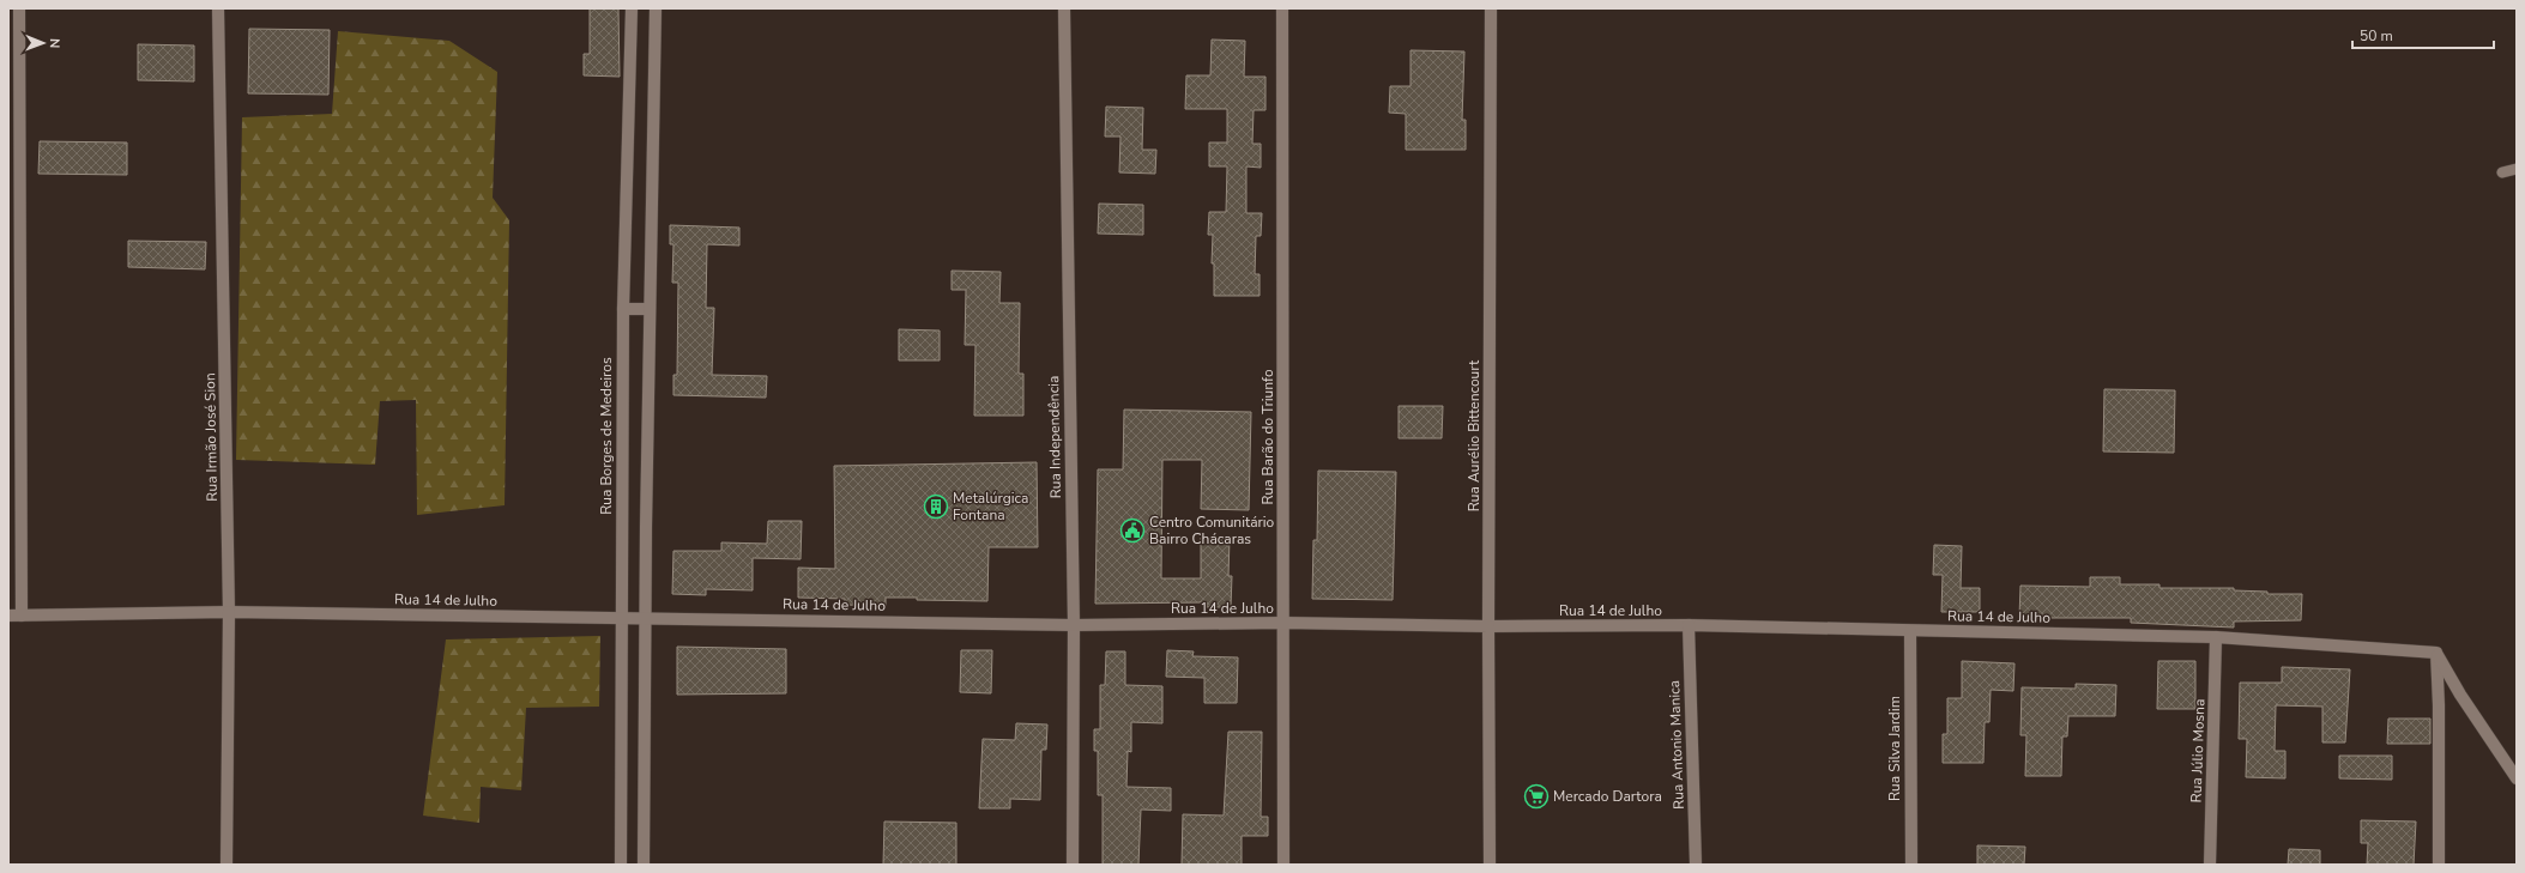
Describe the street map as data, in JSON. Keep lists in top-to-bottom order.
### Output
{
  "streets": {
    "street": [
      "Rua Borges de Medeiros",
      "Rua Aurélio Bittencourt",
      "Rua Irmão José Sion",
      "Rua Independência",
      "Rua Barão do Triunfo",
      "Rua 14 de Julho",
      "Rua Antonio Manica",
      "Rua Silva Jardim",
      "Rua Júlio Mosna"
    ]
  },
  "crossings": [
    ["Rua Borges de Medeiros", "Rua 14 de Julho"],
    ["Rua Aurélio Bittencourt", "Rua 14 de Julho"],
    ["Rua Irmão José Sion", "Rua 14 de Julho"],
    ["Rua Independência", "Rua 14 de Julho"],
    ["Rua Barão do Triunfo", "Rua 14 de Julho"],
    ["Rua 14 de Julho", "Rua Antonio Manica"],
    ["Rua 14 de Julho", "Rua Silva Jardim"],
    ["Rua 14 de Julho", "Rua Júlio Mosna"]
  ],
  "places": {
    "building": ["Metalúrgica Fontana"],
    "public building": ["Centro Comunitário Bairro Chácaras"],
    "supermarket": ["Mercado Dartora"]
  },
  "scale_bar": "50 m",
  "north": "right"
}
